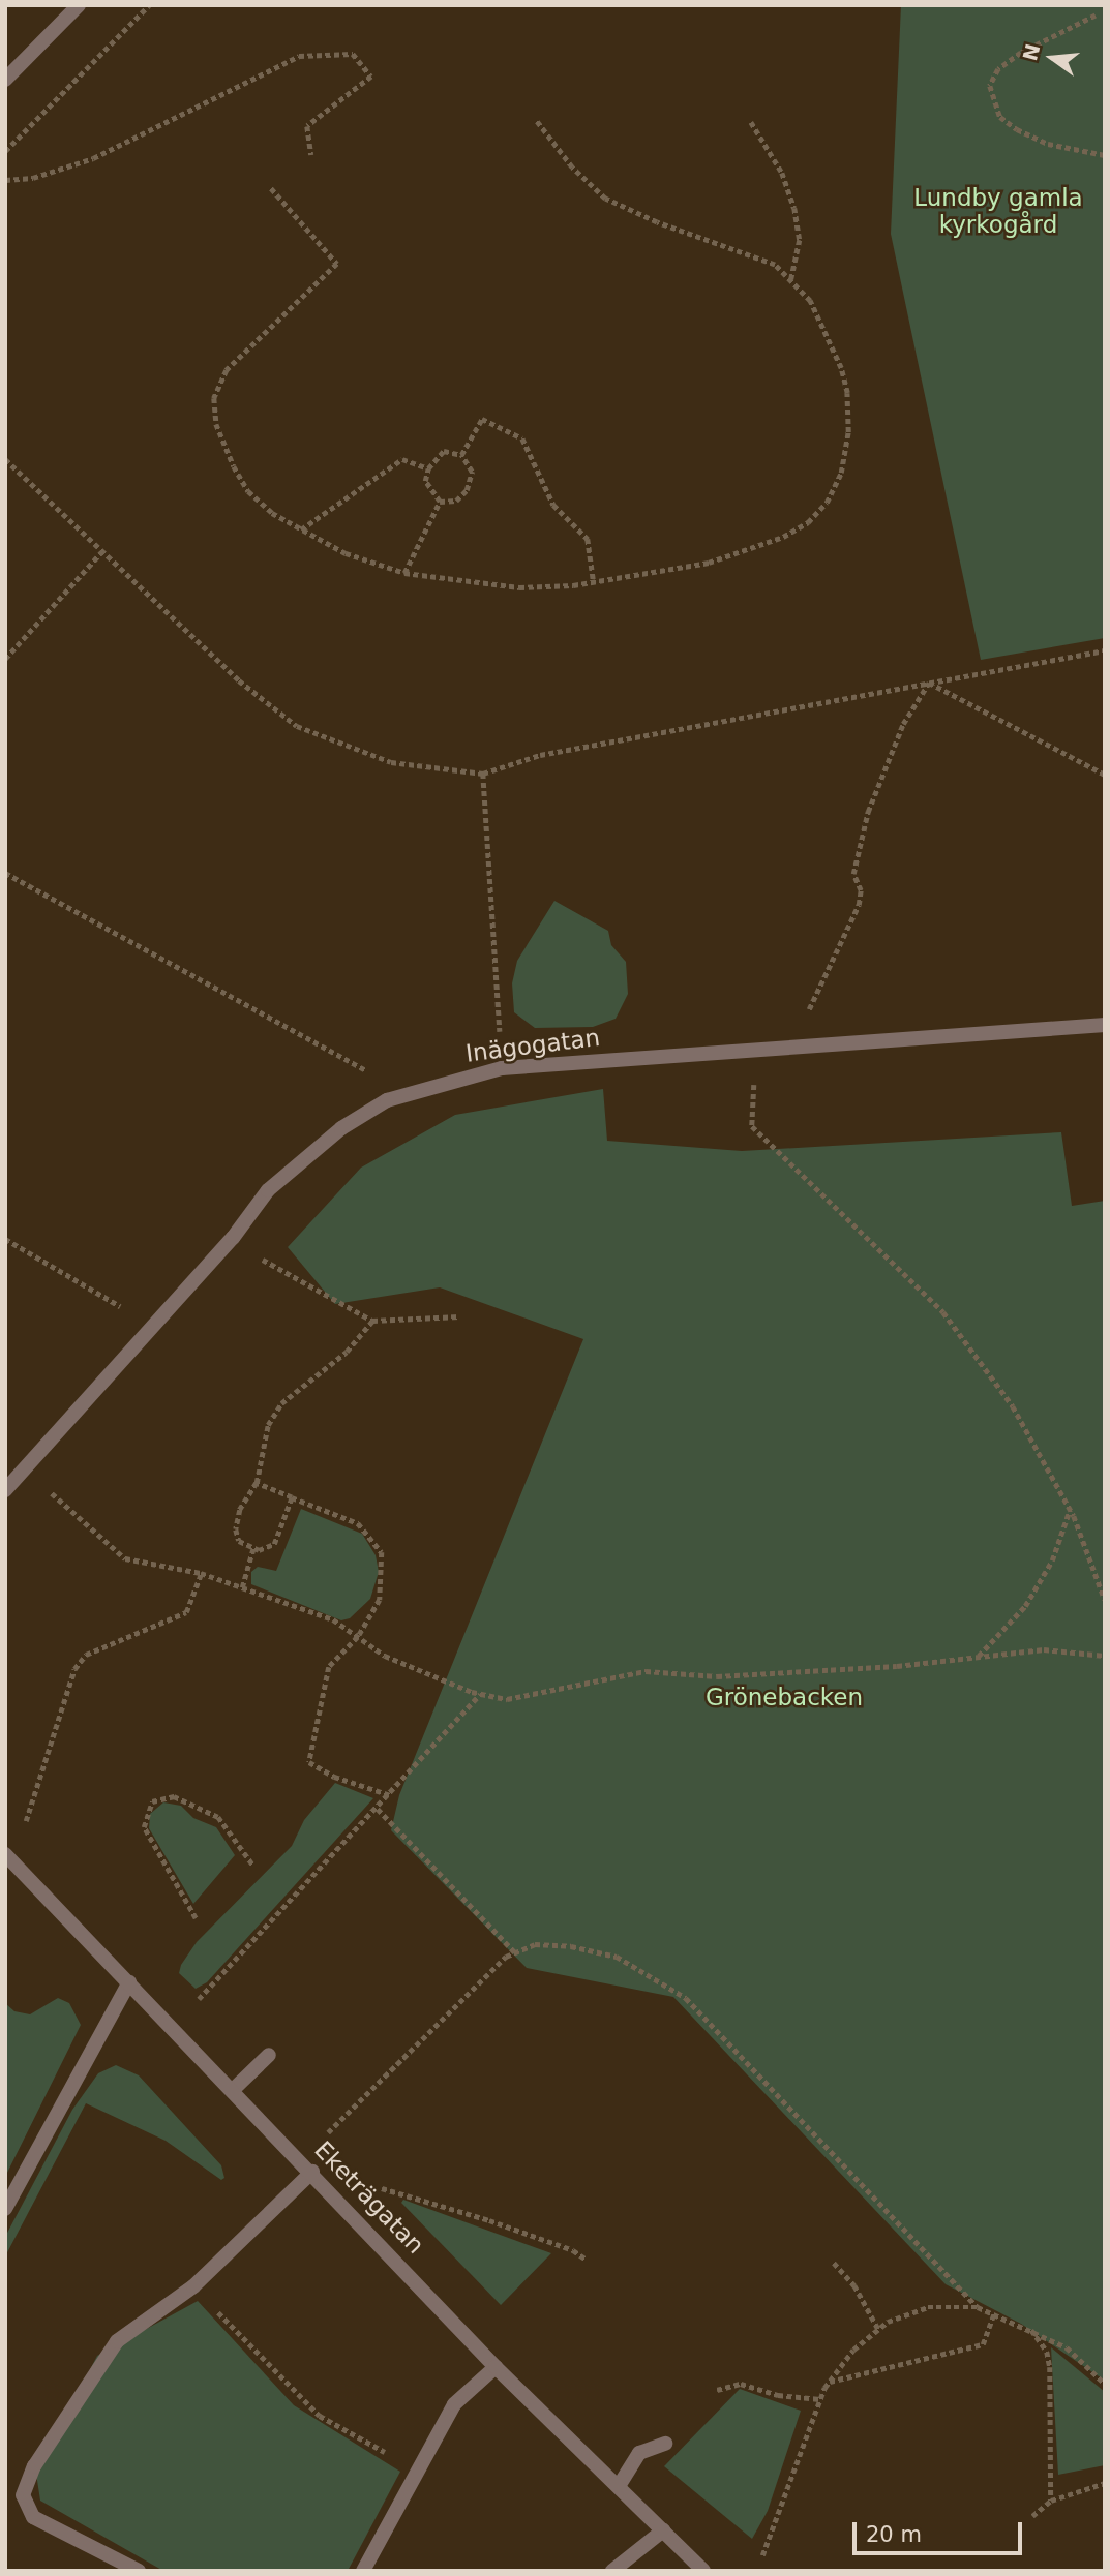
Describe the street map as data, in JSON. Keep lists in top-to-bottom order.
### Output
{
  "streets": {
    "street": ["Inägogatan", "Eketrägatan"]
  },
  "parks": ["Lundby gamla kyrkogård", "Grönebacken"],
  "scale_bar": "20 m",
  "north": "left"
}
